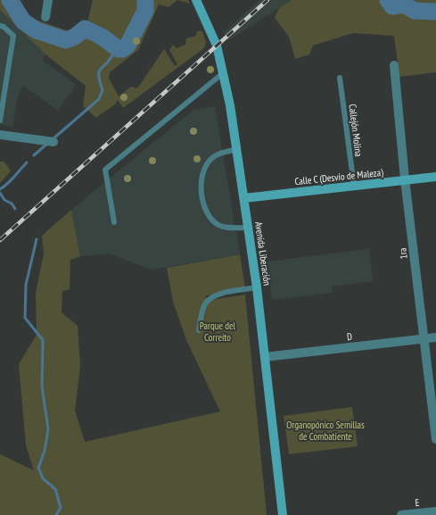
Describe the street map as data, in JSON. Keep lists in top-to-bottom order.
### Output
{
  "streets": {
    "main road": ["Calle C (Desvío de Maleza)", "Avenida Liberación"],
    "street": ["1ra", "D", "E"],
    "lane": ["Callejón Molina"]
  },
  "crossings": [
    ["Callejón Molina", "Calle C (Desvío de Maleza)"],
    ["Calle C (Desvío de Maleza)", "Avenida Liberación"],
    ["Calle C (Desvío de Maleza)", "1ra"],
    ["Avenida Liberación", "D"],
    ["1ra", "D"]
  ],
  "parks": ["Parque del Correito", "Organopónico Semillas de Combatiente"]
}
